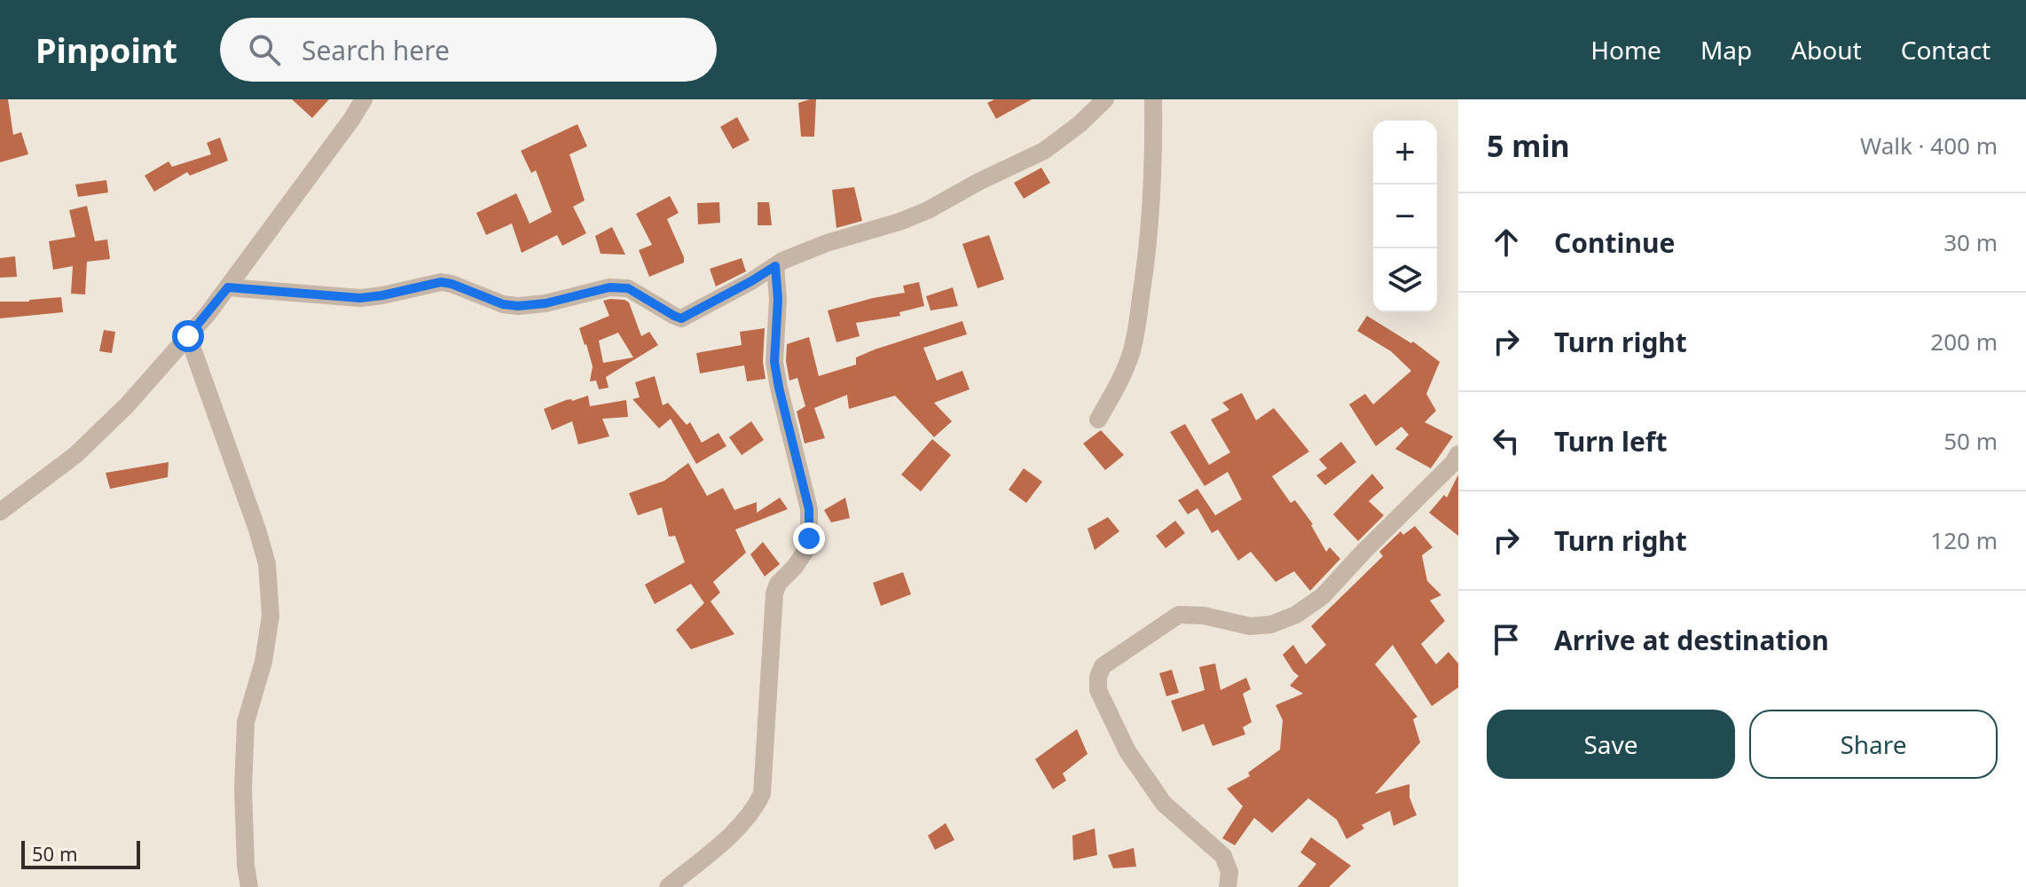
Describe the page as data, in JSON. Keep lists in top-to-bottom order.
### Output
{
  "scale_bar": "50 m",
  "page": {
    "header": "Pinpoint",
    "search": "Search here",
    "nav": [
      "Home",
      "Map",
      "About",
      "Contact"
    ],
    "heading": ["5 min", "Walk · 400 m"],
    "map_buttons": ["+", "−"],
    "list": [
      ["Continue", "30 m"],
      ["Turn right", "200 m"],
      ["Turn left", "50 m"],
      ["Turn right", "120 m"],
      "Arrive at destination"
    ],
    "buttons": ["Save", "Share"],
    "scale": "50 m"
  }
}
